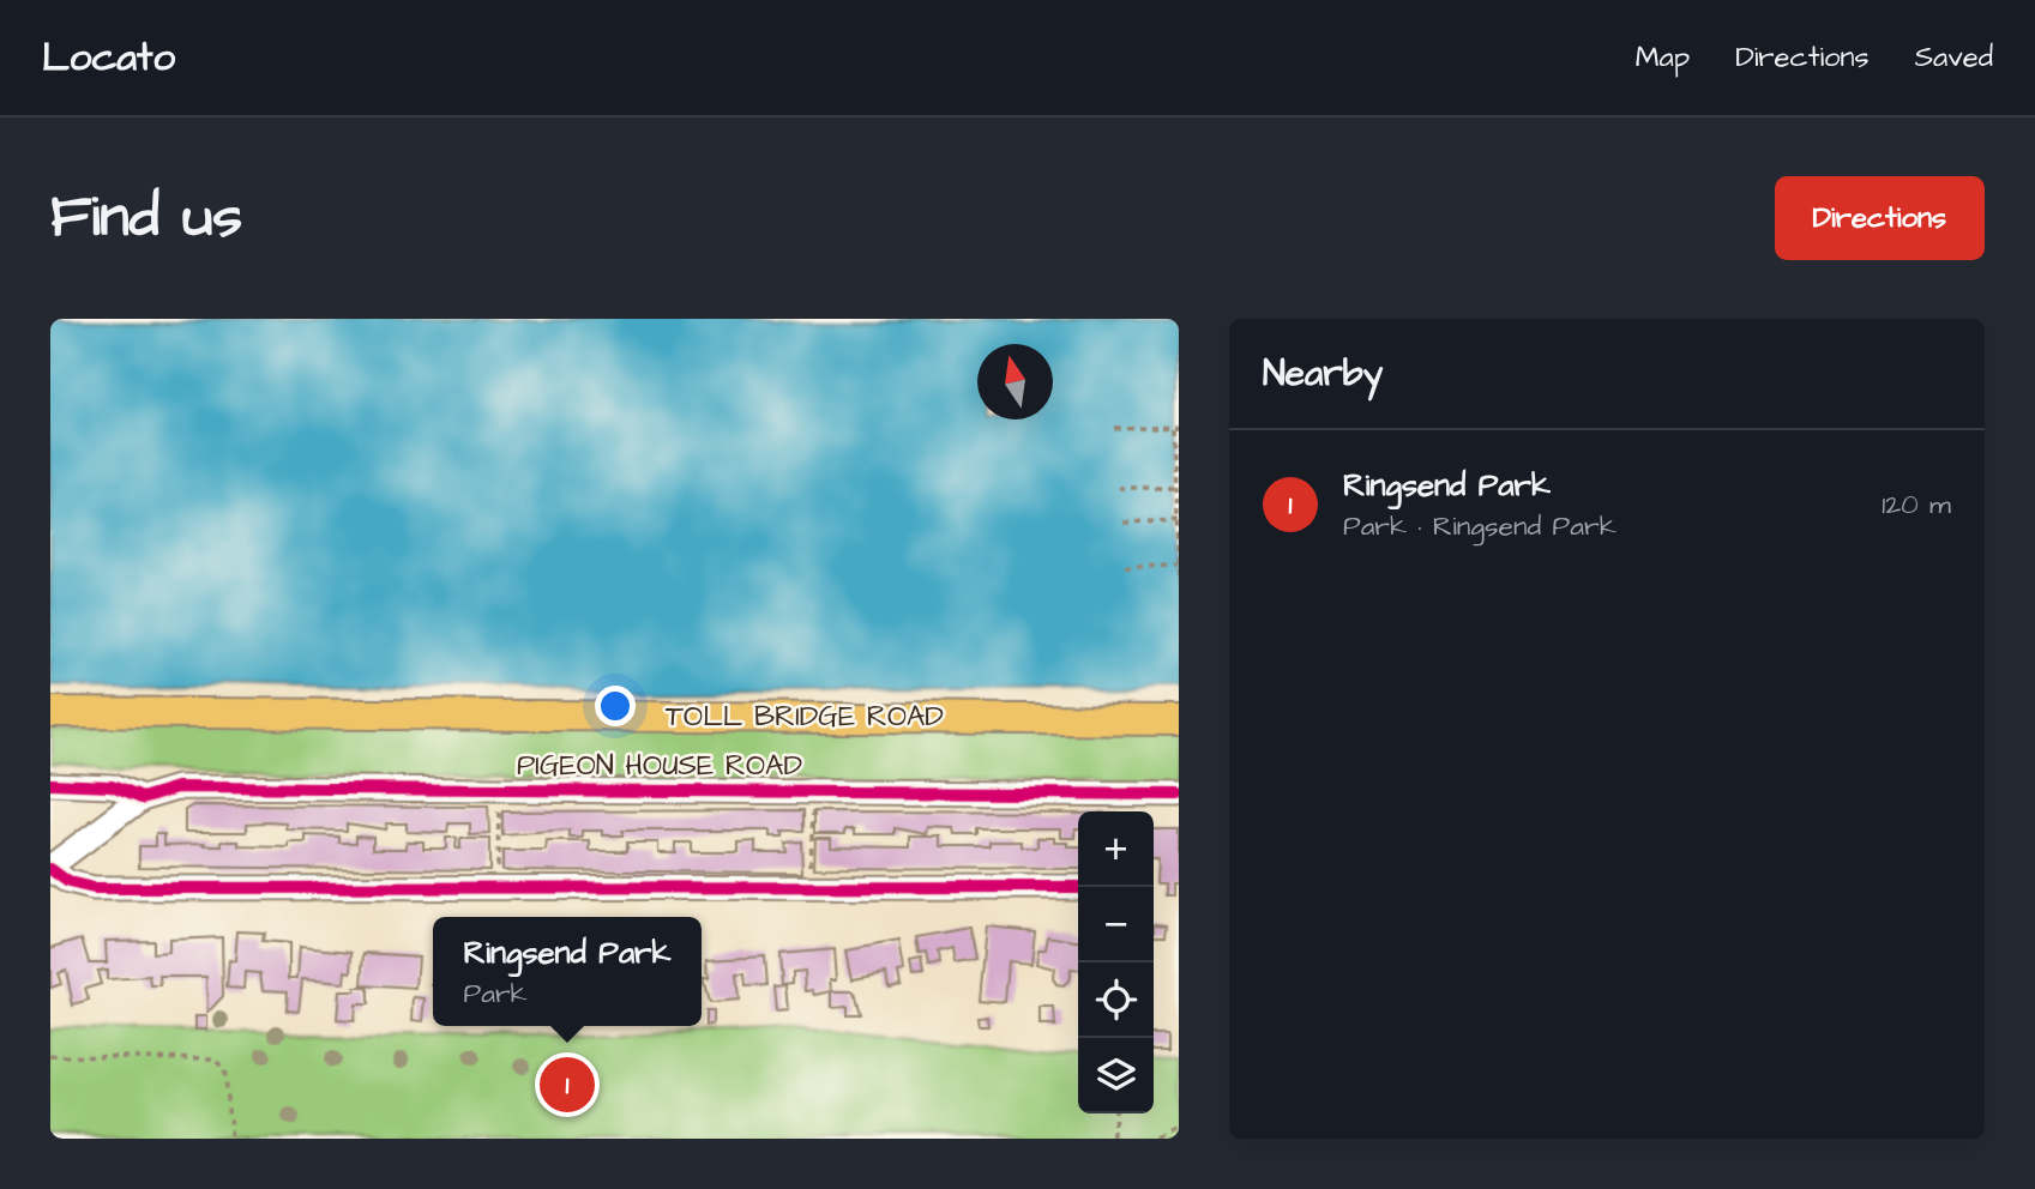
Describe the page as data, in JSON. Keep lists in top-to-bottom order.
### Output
{
  "streets": {
    "main road": ["TOLL BRIDGE ROAD"],
    "street": ["PIGEON HOUSE ROAD"]
  },
  "north": "top",
  "page": {
    "header": "Locato",
    "nav": ["Map", "Directions", "Saved"],
    "buttons": "Directions",
    "title": "Find us",
    "heading": "Nearby",
    "list": [
      {
        "mark": "1",
        "name": "Ringsend Park",
        "note": "Park · Ringsend Park",
        "value": "120 m"
      }
    ],
    "map_buttons": ["+", "−"],
    "popup": ["Ringsend Park", "Park"],
    "pins": "1"
  }
}
